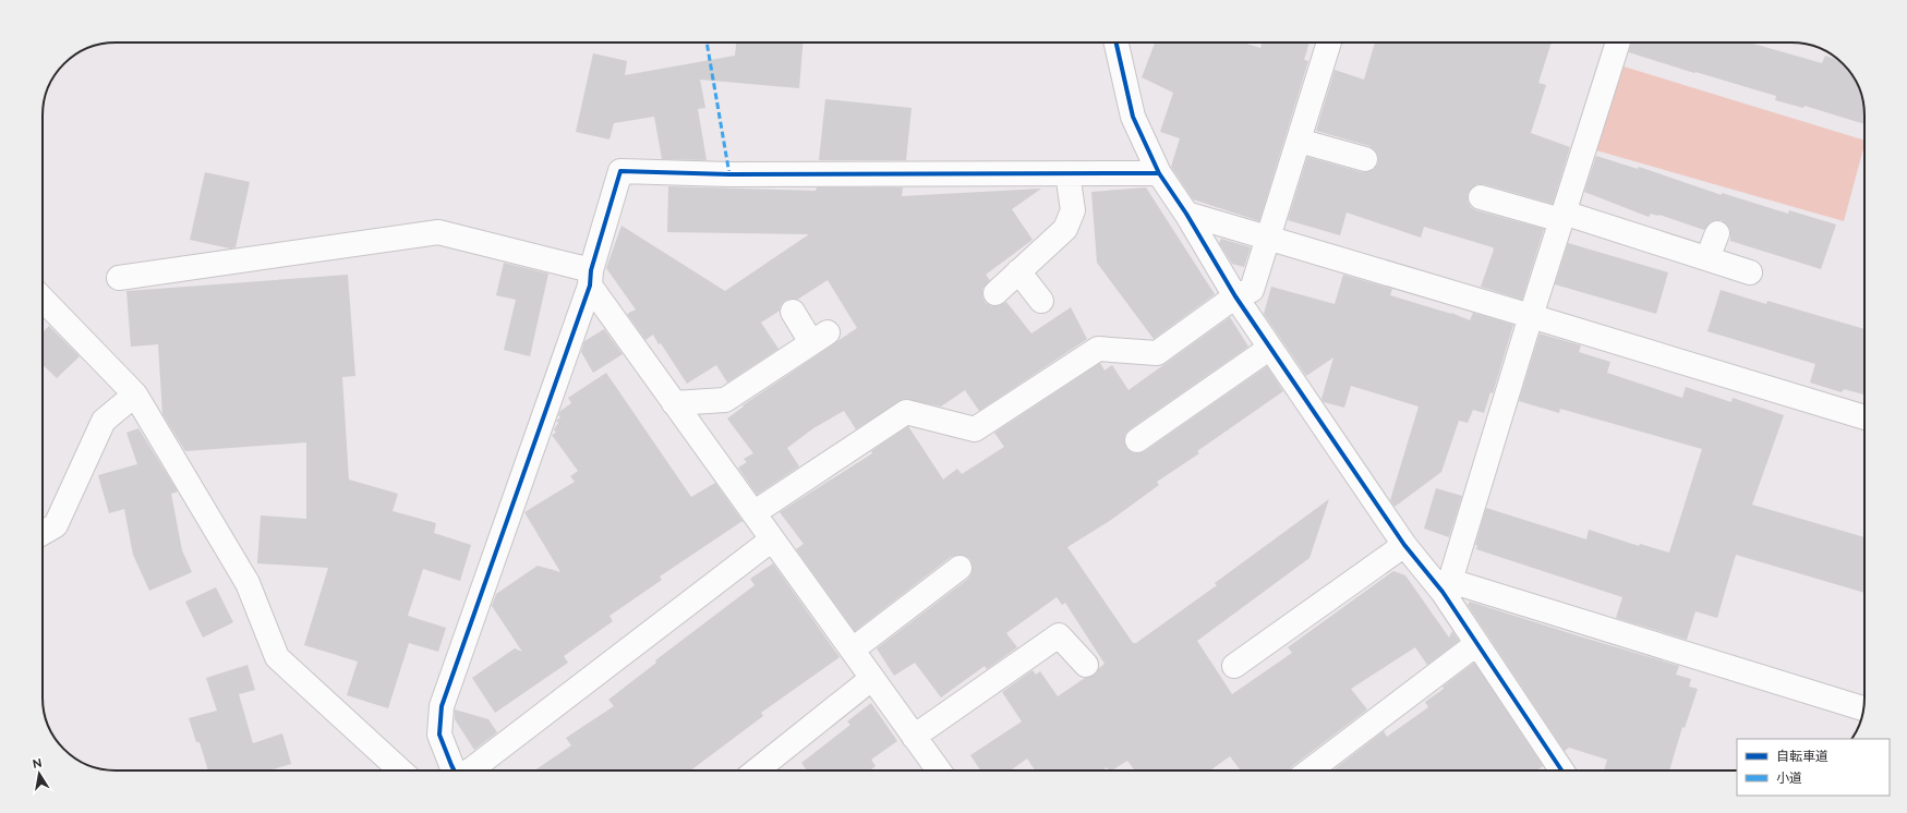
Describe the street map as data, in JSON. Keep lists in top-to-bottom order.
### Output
{
  "legend": ["自転車道", "小道"],
  "north": "top"
}
